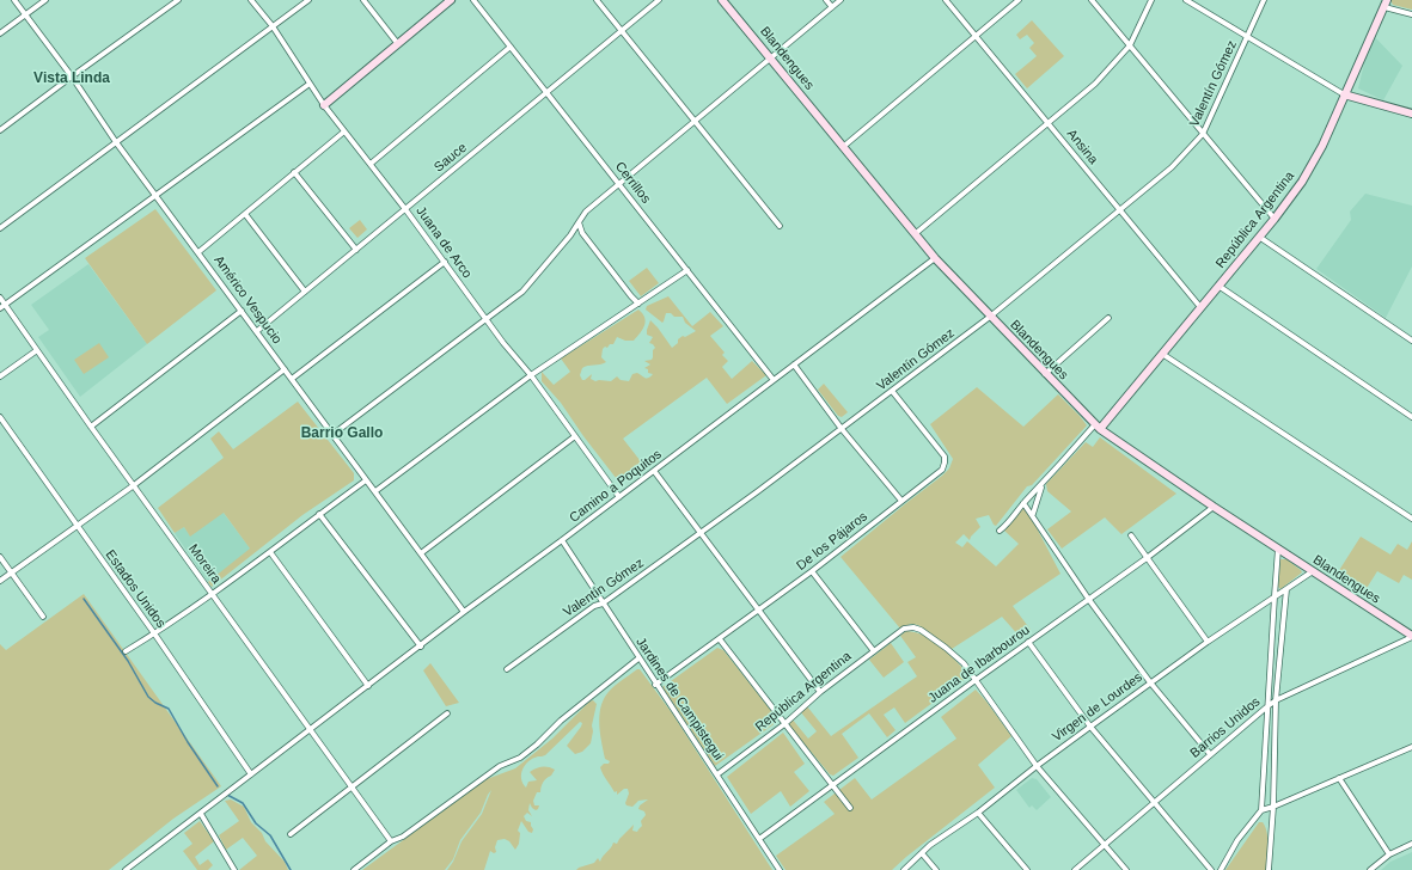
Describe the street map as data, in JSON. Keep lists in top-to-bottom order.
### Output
{
  "streets": {
    "street": [
      "Blandengues",
      "Valentín Gómez",
      "Ansina",
      "Sauce",
      "Cerrillos",
      "República Argentina",
      "Juana de Arco",
      "Américo Vespucio",
      "Camino a Poquitos",
      "De los Pájaros",
      "Moreira",
      "Estados Unidos",
      "Juana de Ibarbourou",
      "Jardines de Campistegui",
      "Virgen de Lourdes",
      "Barrios Unidos"
    ]
  },
  "crossings": [
    ["Blandengues", "Valentín Gómez"],
    ["Blandengues", "República Argentina"],
    ["Blandengues", "Camino a Poquitos"],
    ["Blandengues", "Juana de Ibarbourou"],
    ["Blandengues", "Virgen de Lourdes"],
    ["Blandengues", "Barrios Unidos"],
    ["Valentín Gómez", "Ansina"],
    ["Valentín Gómez", "De los Pájaros"],
    ["Valentín Gómez", "Jardines de Campistegui"],
    ["Ansina", "República Argentina"],
    ["Sauce", "Cerrillos"],
    ["Sauce", "Juana de Arco"],
    ["Sauce", "Américo Vespucio"],
    ["Cerrillos", "Camino a Poquitos"],
    ["República Argentina", "Juana de Ibarbourou"],
    ["República Argentina", "Jardines de Campistegui"],
    ["Juana de Arco", "Camino a Poquitos"],
    ["Américo Vespucio", "Camino a Poquitos"],
    ["Camino a Poquitos", "Moreira"],
    ["Camino a Poquitos", "Estados Unidos"],
    ["Camino a Poquitos", "Jardines de Campistegui"],
    ["De los Pájaros", "Jardines de Campistegui"],
    ["Juana de Ibarbourou", "Jardines de Campistegui"]
  ],
  "districts": ["Vista Linda", "Barrio Gallo"]
}
